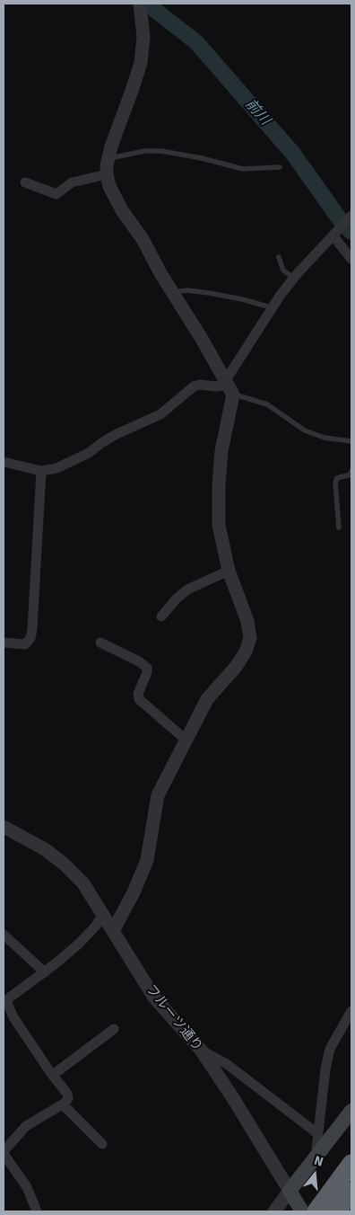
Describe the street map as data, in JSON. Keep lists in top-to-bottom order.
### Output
{
  "streets": {
    "street": ["フルーツ通り"]
  },
  "water": ["前川"],
  "north": "top"
}
